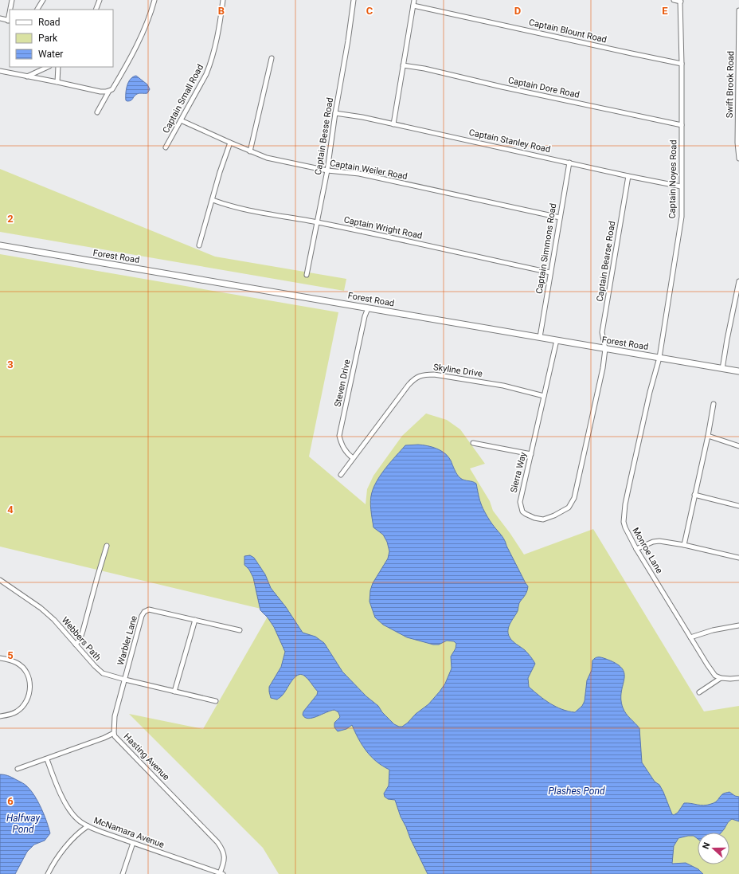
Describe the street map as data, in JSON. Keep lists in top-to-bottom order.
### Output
{
  "streets": {
    "main road": ["Forest Road"],
    "street": [
      "Captain Blount Road",
      "Swift Brook Road",
      "Captain Dore Road",
      "Captain Small Road",
      "Captain Besse Road",
      "Captain Stanley Road",
      "Captain Weiler Road",
      "Captain Noyes Road",
      "Captain Wright Road",
      "Captain Simmons Road",
      "Captain Bearse Road",
      "Skyline Drive",
      "Steven Drive",
      "Sierra Way",
      "Monroe Lane",
      "Webbers Path",
      "Warbler Lane",
      "Hasting Avenue",
      "McNamara Avenue"
    ]
  },
  "crossings": [
    ["Captain Blount Road", "Captain Noyes Road"],
    ["Captain Dore Road", "Captain Noyes Road"],
    ["Captain Small Road", "Captain Weiler Road"],
    ["Captain Besse Road", "Captain Stanley Road"],
    ["Captain Besse Road", "Captain Weiler Road"],
    ["Captain Besse Road", "Captain Wright Road"],
    ["Captain Stanley Road", "Captain Noyes Road"],
    ["Captain Stanley Road", "Captain Simmons Road"],
    ["Captain Stanley Road", "Captain Bearse Road"],
    ["Captain Weiler Road", "Captain Simmons Road"],
    ["Captain Noyes Road", "Forest Road"],
    ["Captain Noyes Road", "Monroe Lane"],
    ["Captain Wright Road", "Captain Simmons Road"],
    ["Captain Simmons Road", "Forest Road"],
    ["Forest Road", "Captain Bearse Road"],
    ["Forest Road", "Steven Drive"],
    ["Forest Road", "Sierra Way"],
    ["Forest Road", "Monroe Lane"],
    ["Captain Bearse Road", "Sierra Way"],
    ["Skyline Drive", "Steven Drive"],
    ["Skyline Drive", "Sierra Way"],
    ["Webbers Path", "Warbler Lane"],
    ["Warbler Lane", "Hasting Avenue"],
    ["Hasting Avenue", "McNamara Avenue"]
  ],
  "water": ["Plashes Pond", "Halfway Pond"],
  "legend": ["Road", "Park", "Water"],
  "north": "left",
  "grid": {
    "columns": [
      "B",
      "C",
      "D",
      "E"
    ],
    "rows": [
      "2",
      "3",
      "4",
      "5",
      "6"
    ]
  }
}
